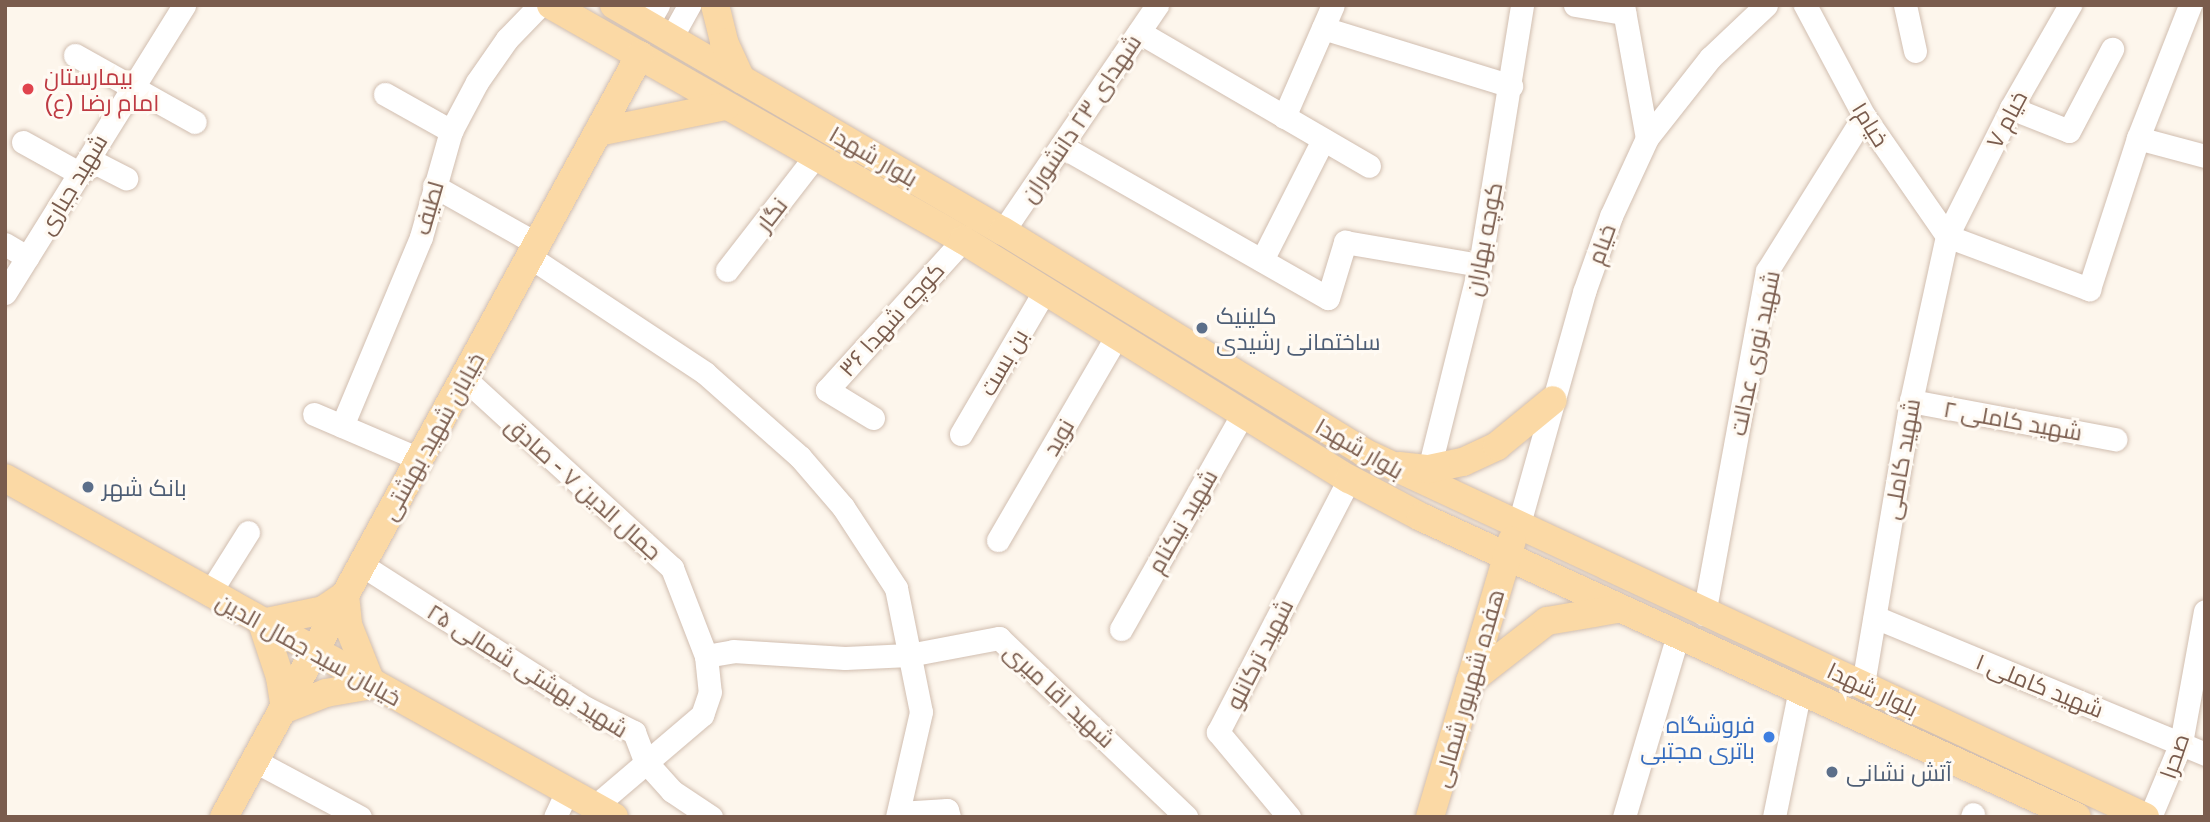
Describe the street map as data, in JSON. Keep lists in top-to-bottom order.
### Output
{
  "streets": {
    "main road": [
      "بلوار شهدا",
      "خیابان شهید بهشتی",
      "خیابان سید جمال الدین",
      "هفده شهریور شمالی"
    ],
    "street": [
      "شهدای ۲۳ دانشوران",
      "خیام ۷",
      "خیام۱",
      "شهید جباری",
      "لطیف",
      "نگار",
      "کوچه بهاران",
      "خیام",
      "کوچه شهدا ۳۶",
      "شهید نوری عدالت",
      "بن بست",
      "شهید کاملی ۲",
      "نوید",
      "شهید کاملی",
      "جمال الدین ۷ - صادق",
      "شهید نیکنام",
      "شهید ترکانلو",
      "۲۵ شهید بهشتی شمالی",
      "شهید کاملی ۱",
      "شهید اقا میری",
      "صحرا"
    ]
  },
  "crossings": [
    ["شهدای ۲۳ دانشوران", "بلوار شهدا"],
    ["خیام ۷", "خیام۱"],
    ["خیام ۷", "شهید کاملی"],
    ["خیام۱", "شهید نوری عدالت"],
    ["خیام۱", "شهید کاملی"],
    ["بلوار شهدا", "نگار"],
    ["بلوار شهدا", "کوچه بهاران"],
    ["بلوار شهدا", "خیام"],
    ["بلوار شهدا", "کوچه شهدا ۳۶"],
    ["بلوار شهدا", "شهید نوری عدالت"],
    ["بلوار شهدا", "بن بست"],
    ["بلوار شهدا", "خیابان شهید بهشتی"],
    ["بلوار شهدا", "نوید"],
    ["بلوار شهدا", "شهید کاملی"],
    ["بلوار شهدا", "شهید نیکنام"],
    ["بلوار شهدا", "شهید ترکانلو"],
    ["بلوار شهدا", "هفده شهریور شمالی"],
    ["خیام", "هفده شهریور شمالی"],
    ["شهید کاملی ۲", "شهید کاملی"],
    ["خیابان شهید بهشتی", "جمال الدین ۷ - صادق"],
    ["خیابان شهید بهشتی", "خیابان سید جمال الدین"],
    ["خیابان شهید بهشتی", "۲۵ شهید بهشتی شمالی"],
    ["شهید کاملی", "شهید کاملی ۱"],
    ["جمال الدین ۷ - صادق", "خیابان سید جمال الدین"],
    ["جمال الدین ۷ - صادق", "۲۵ شهید بهشتی شمالی"],
    ["شهید کاملی ۱", "صحرا"]
  ],
  "places": [
    "بیمارستان امام رضا (ع)",
    "کلینیک ساختمانی رشیدی",
    "بانک شهر",
    "فروشگاه باتری مجتبی",
    "آتش نشانی"
  ]
}
